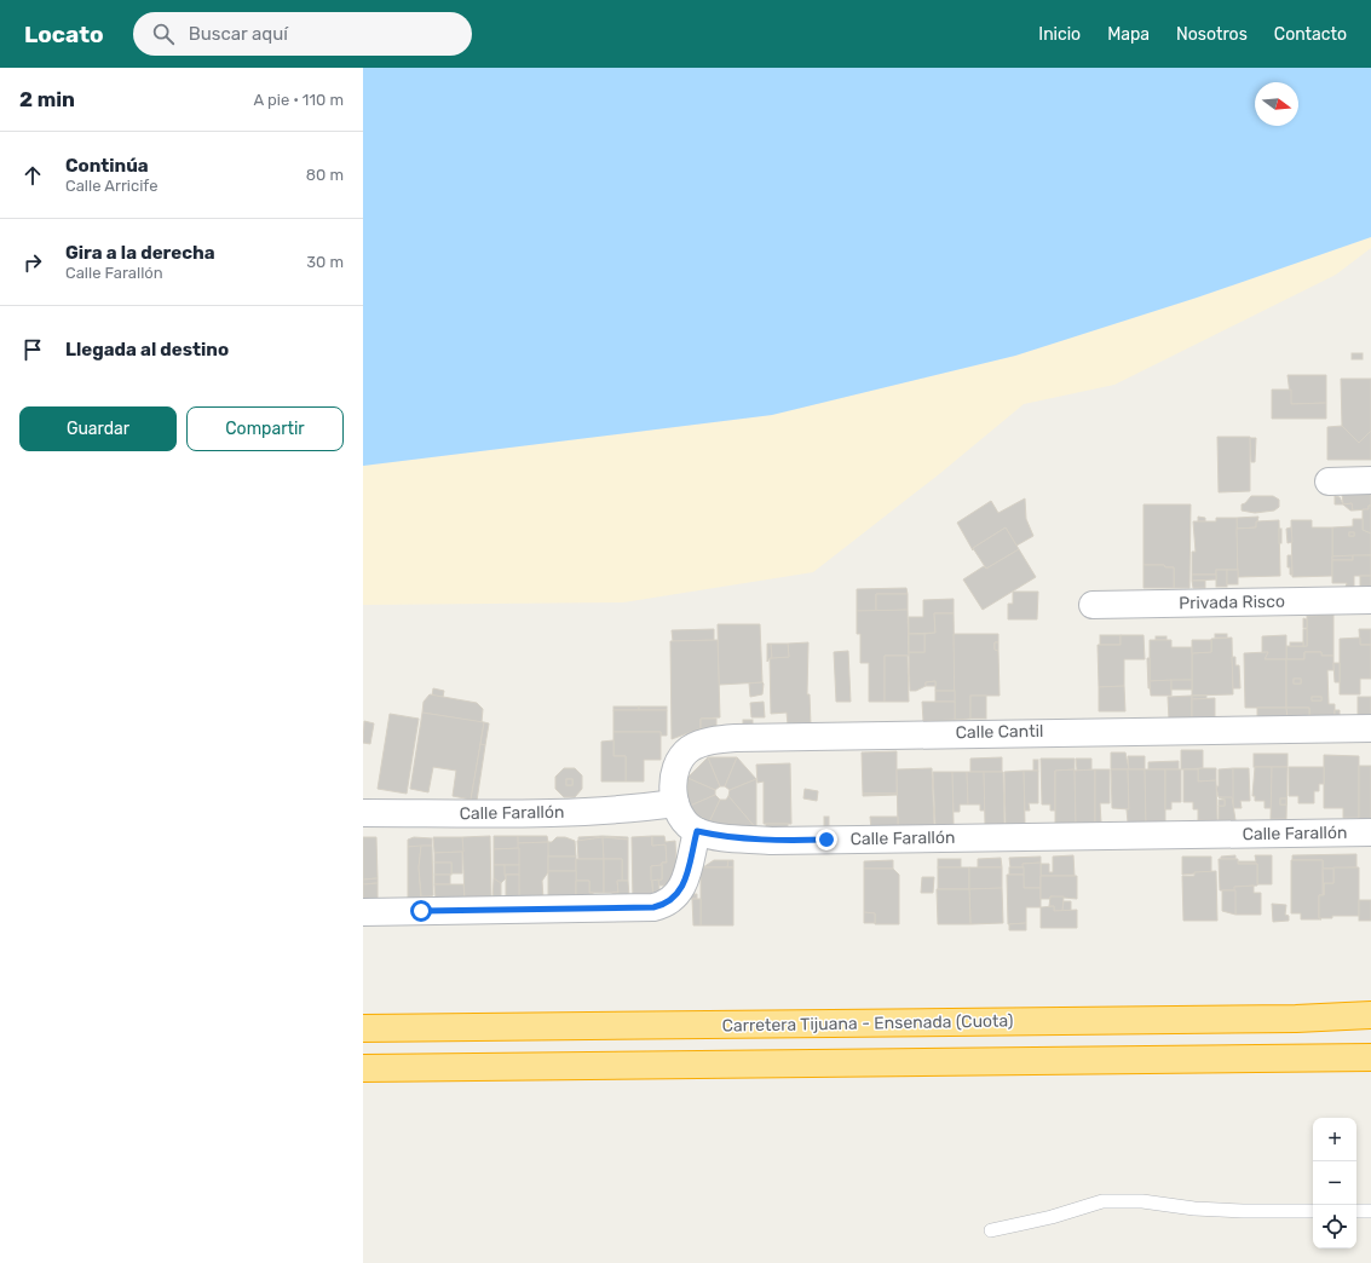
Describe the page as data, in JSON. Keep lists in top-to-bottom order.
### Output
{
  "streets": {
    "highway": ["Carretera Tijuana - Ensenada (Cuota)"],
    "street": ["Privada Risco", "Calle Cantil", "Calle Farallón"]
  },
  "crossings": [
    ["Calle Cantil", "Calle Farallón"]
  ],
  "north": "right",
  "page": {
    "header": "Locato",
    "search": "Buscar aquí",
    "nav": [
      "Inicio",
      "Mapa",
      "Nosotros",
      "Contacto"
    ],
    "heading": ["2 min", "A pie · 110 m"],
    "list": [
      ["Continúa", "Calle Arricife", "80 m"],
      ["Gira a la derecha", "Calle Farallón", "30 m"],
      "Llegada al destino"
    ],
    "buttons": ["Guardar", "Compartir"],
    "map_buttons": ["+", "−"]
  }
}
